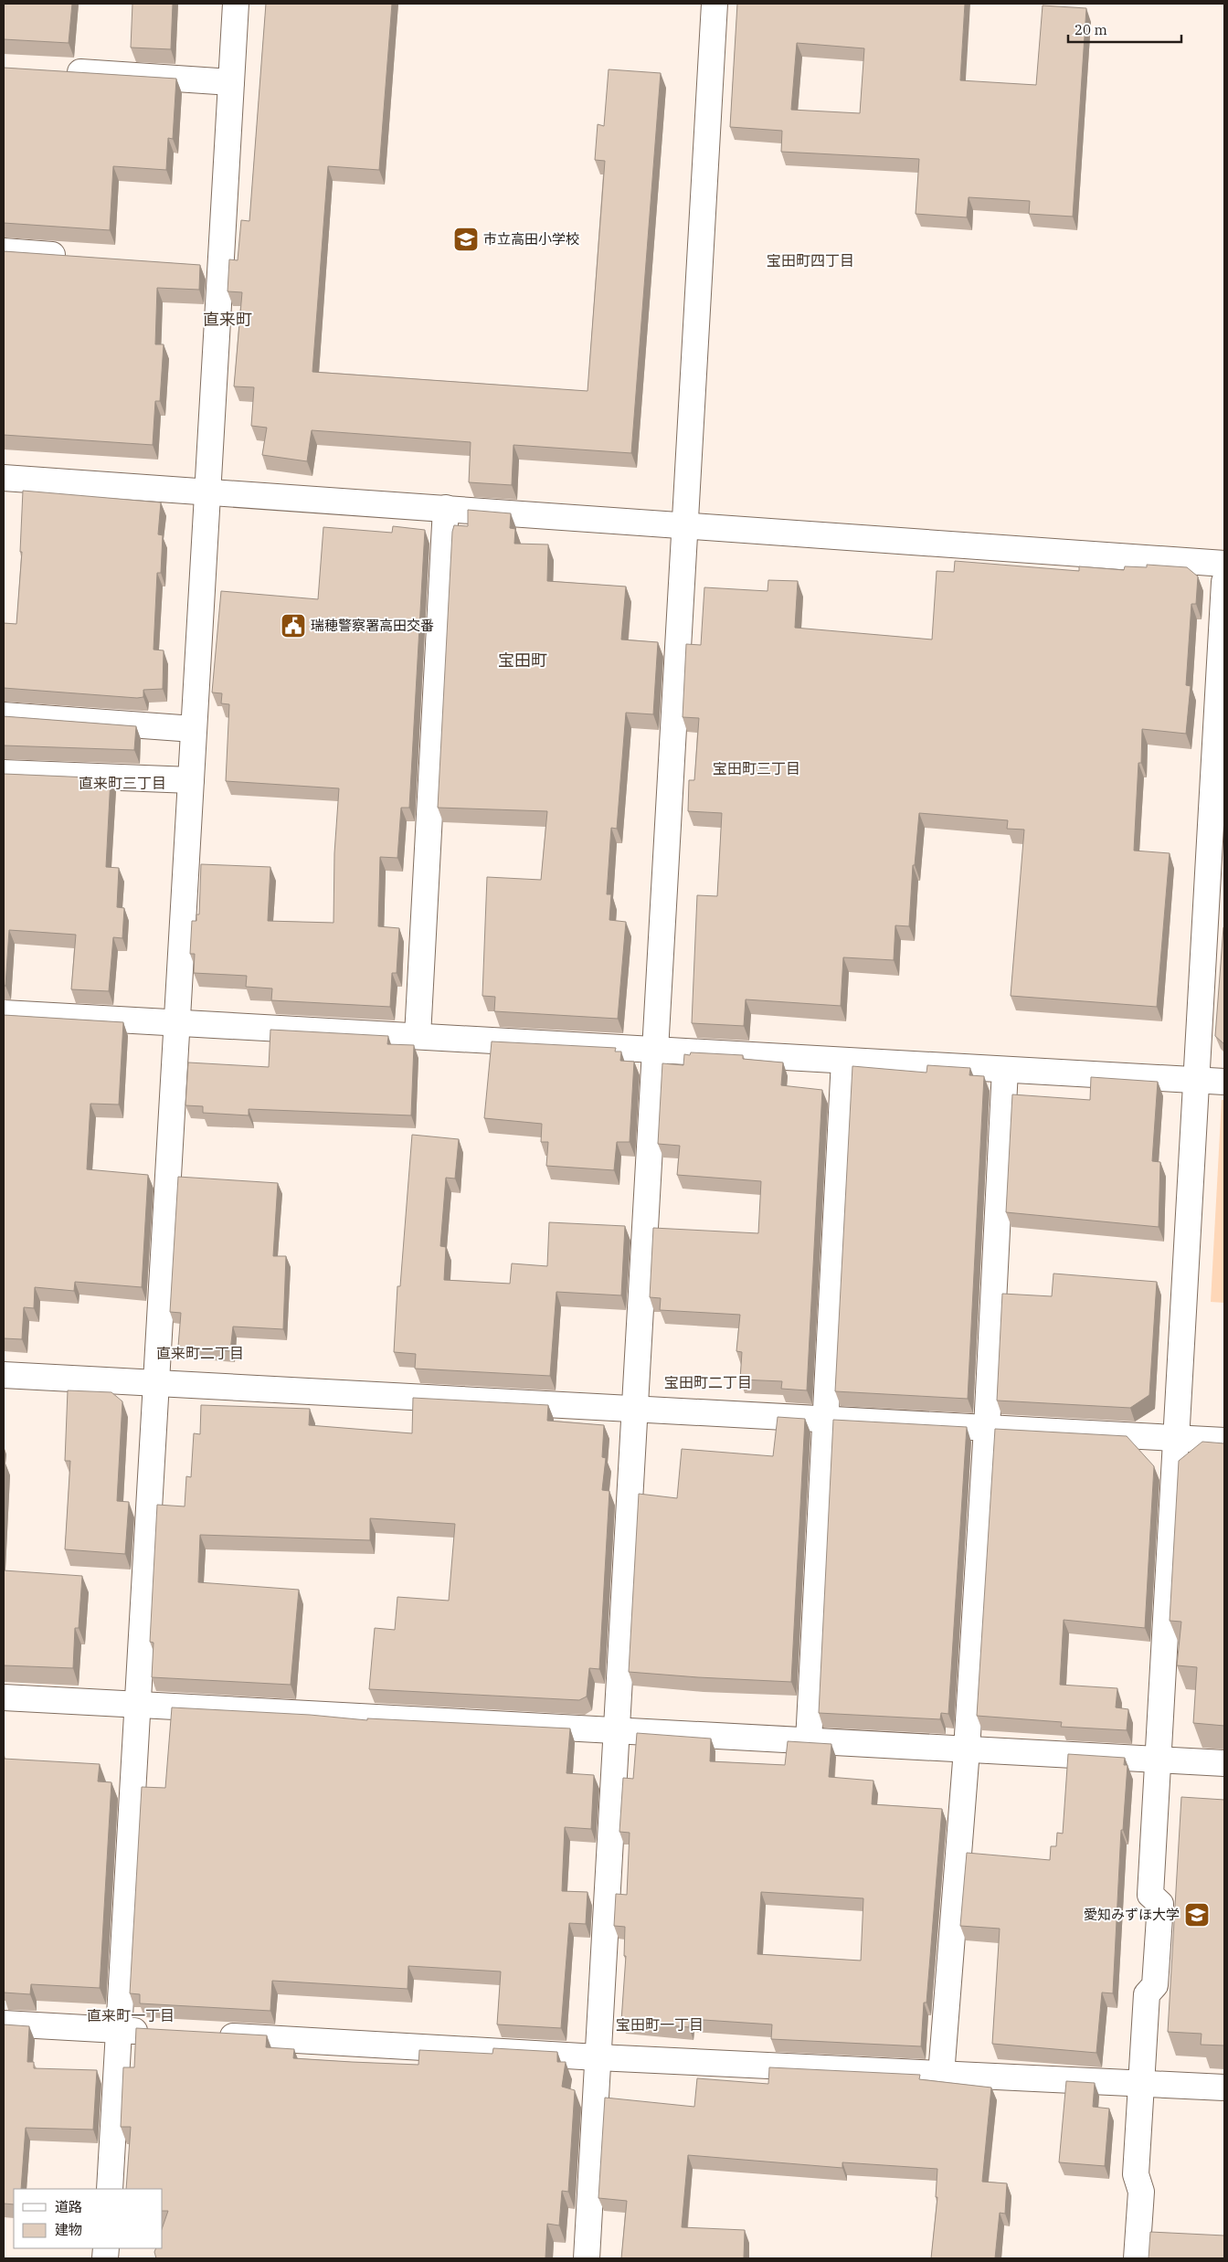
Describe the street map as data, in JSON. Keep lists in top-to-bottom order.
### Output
{
  "districts": [
    "宝田町四丁目",
    "直来町",
    "宝田町",
    "宝田町三丁目",
    "直来町三丁目",
    "直来町二丁目",
    "宝田町二丁目",
    "直来町一丁目",
    "宝田町一丁目"
  ],
  "places": {
    "school or university": ["市立高田小学校", "愛知みずほ大学"],
    "public building": ["瑞穂警察署高田交番"]
  },
  "legend": ["道路", "建物"],
  "scale_bar": "20 m"
}
